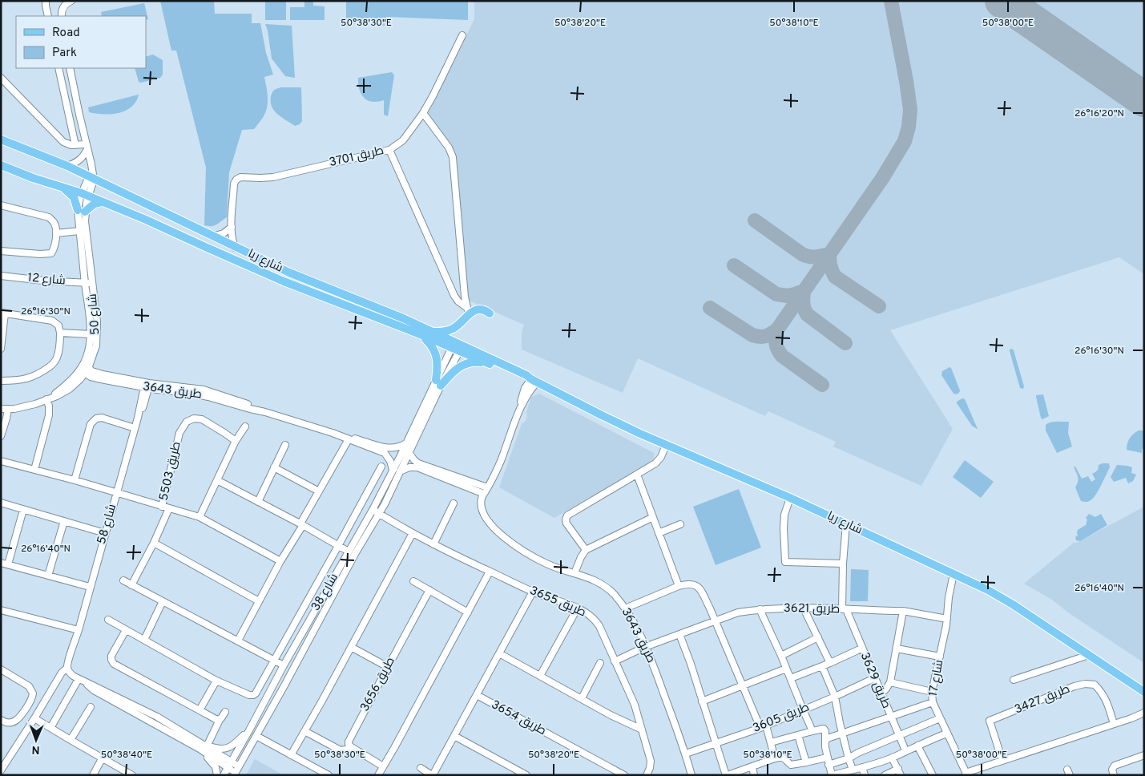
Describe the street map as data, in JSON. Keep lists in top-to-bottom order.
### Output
{
  "streets": {
    "main road": ["شارع ريا"],
    "street": [
      "طريق 3701",
      "شارع 12",
      "شارع 50",
      "طريق 3643",
      "طريق 5503",
      "شارع 58",
      "شارع 38",
      "طريق 3655",
      "طريق 3621",
      "شارع 17",
      "طريق 3629",
      "طريق 3656",
      "طريق 3427",
      "طريق 3654",
      "طريق 3605"
    ]
  },
  "crossings": [
    ["طريق 3701", "شارع ريا"],
    ["شارع ريا", "شارع 50"],
    ["شارع ريا", "شارع 38"],
    ["شارع ريا", "شارع 17"],
    ["شارع ريا", "طريق 3629"],
    ["شارع 12", "شارع 50"],
    ["شارع 50", "طريق 3643"],
    ["طريق 3643", "شارع 58"],
    ["طريق 3643", "شارع 38"],
    ["طريق 3643", "طريق 3621"],
    ["طريق 3643", "طريق 3605"],
    ["شارع 38", "طريق 3655"],
    ["طريق 3655", "طريق 3621"],
    ["طريق 3655", "طريق 3654"],
    ["طريق 3621", "شارع 17"],
    ["طريق 3621", "طريق 3629"],
    ["طريق 3629", "طريق 3605"]
  ],
  "legend": ["Road", "Park"],
  "north": "bottom",
  "coordinates": [
    "50°38'30\"E",
    "50°38'20\"E",
    "50°38'10\"E",
    "50°38'00\"E",
    "26°16'20\"N",
    "26°16'30\"N",
    "26°16'40\"N",
    "50°38'40\"E"
  ]
}
